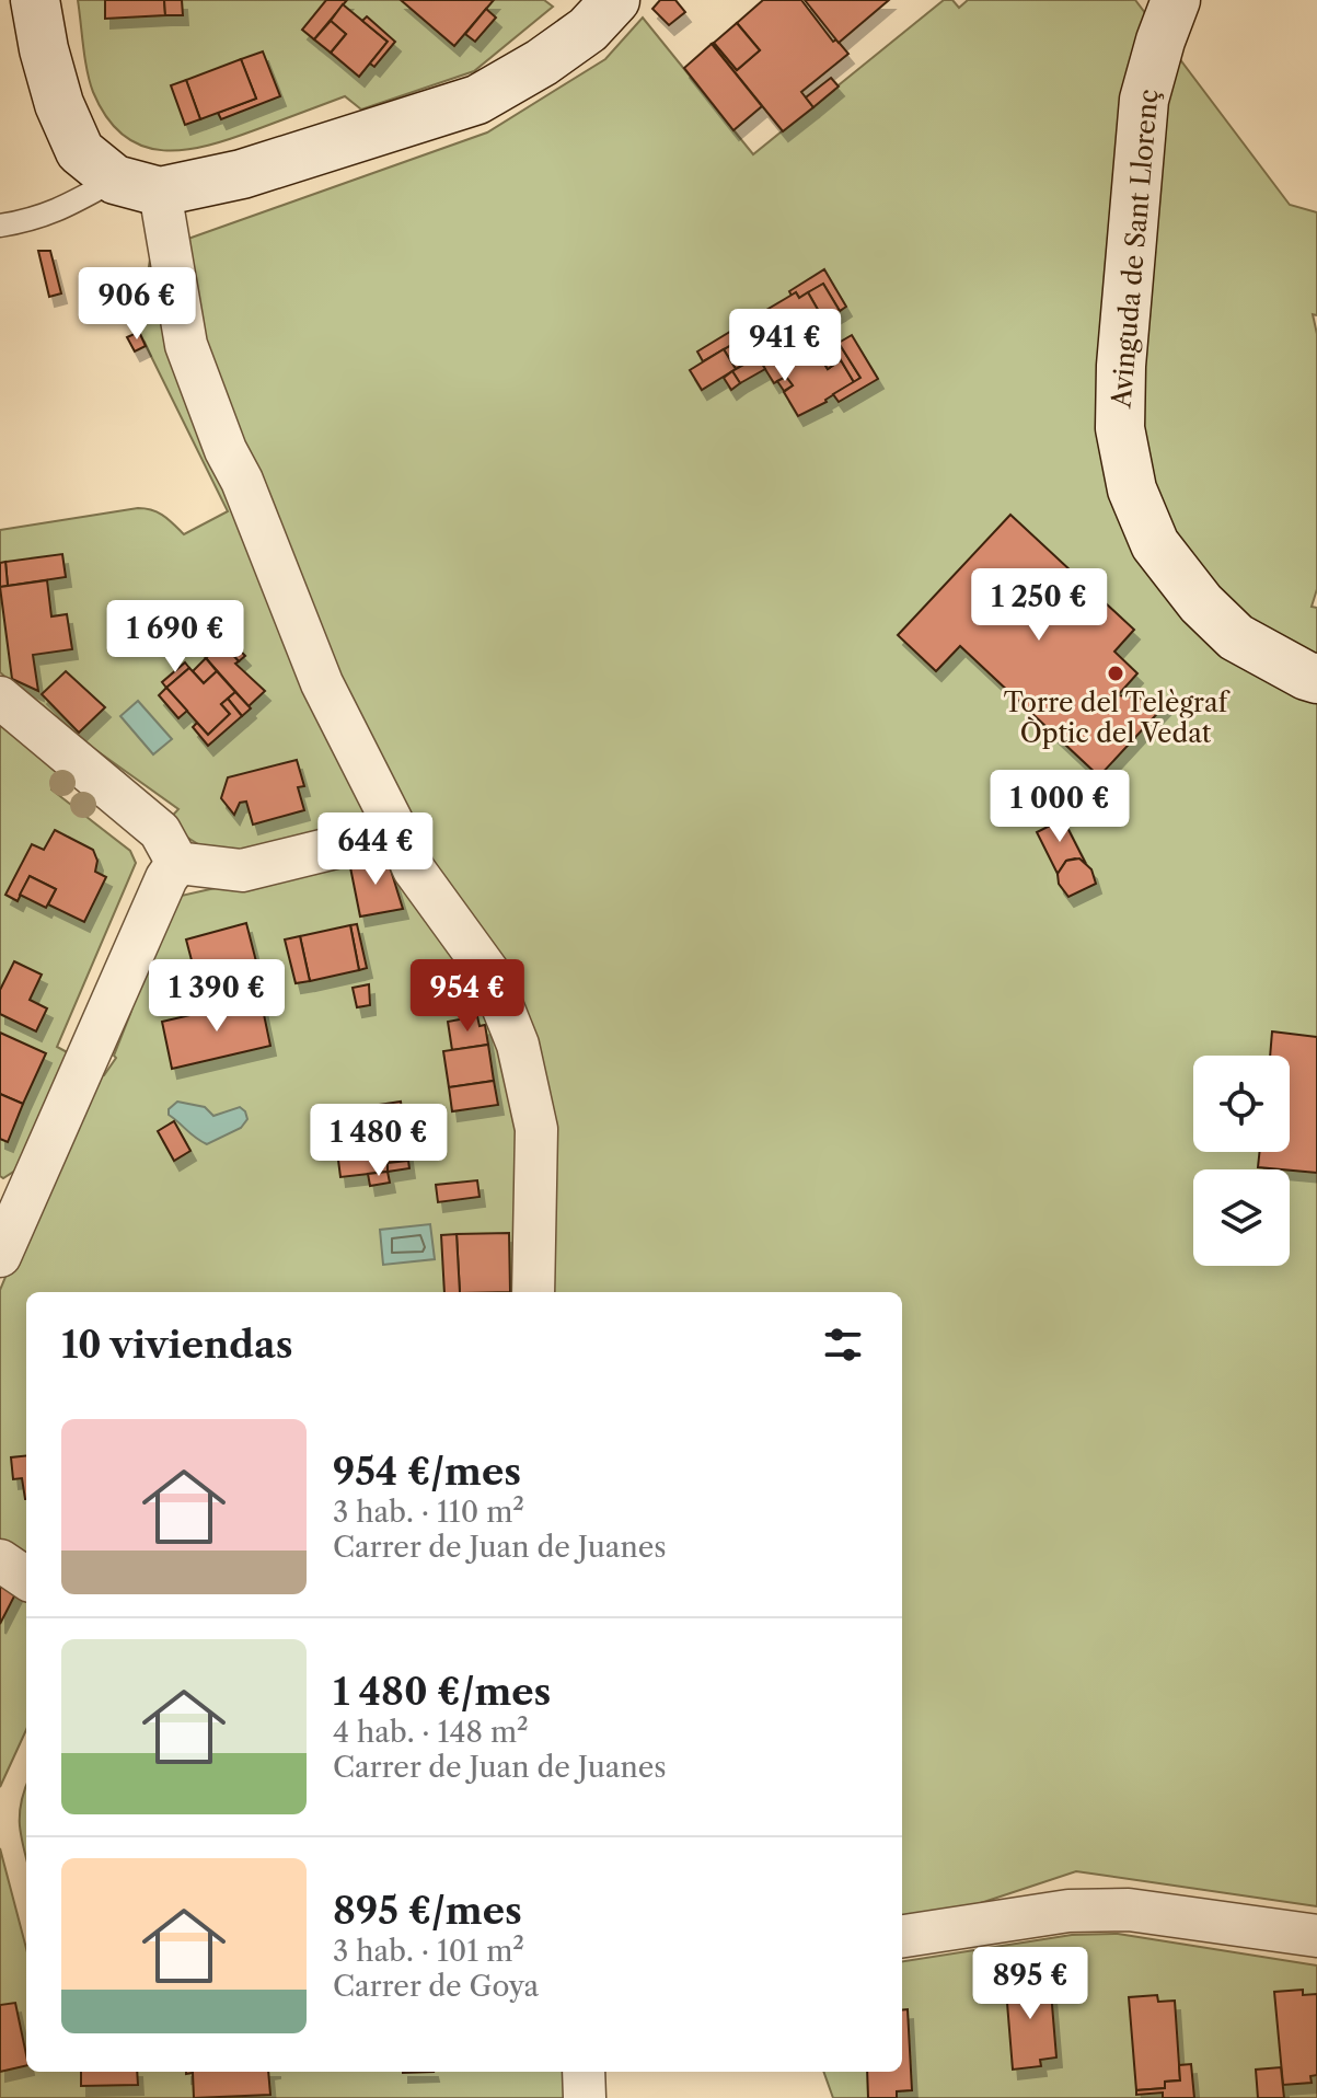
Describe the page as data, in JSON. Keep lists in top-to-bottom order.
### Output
{
  "streets": {
    "street": ["Avinguda de Sant Llorenç"]
  },
  "places": ["Torre del Telègraf Òptic del Vedat"],
  "page": {
    "price": [
      "906 €",
      "941 €",
      "1 250 €",
      "1 690 €",
      "1 000 €",
      "644 €",
      "1 390 €",
      "954 €",
      "1 480 €",
      "895 €"
    ],
    "heading": "10 viviendas",
    "list": [
      {
        "name": "954 €/mes",
        "note": "3 hab. · 110 m² · Carrer de Juan de Juanes"
      },
      {
        "name": "1 480 €/mes",
        "note": "4 hab. · 148 m² · Carrer de Juan de Juanes"
      },
      {
        "name": "895 €/mes",
        "note": "3 hab. · 101 m² · Carrer de Goya"
      }
    ]
  }
}
